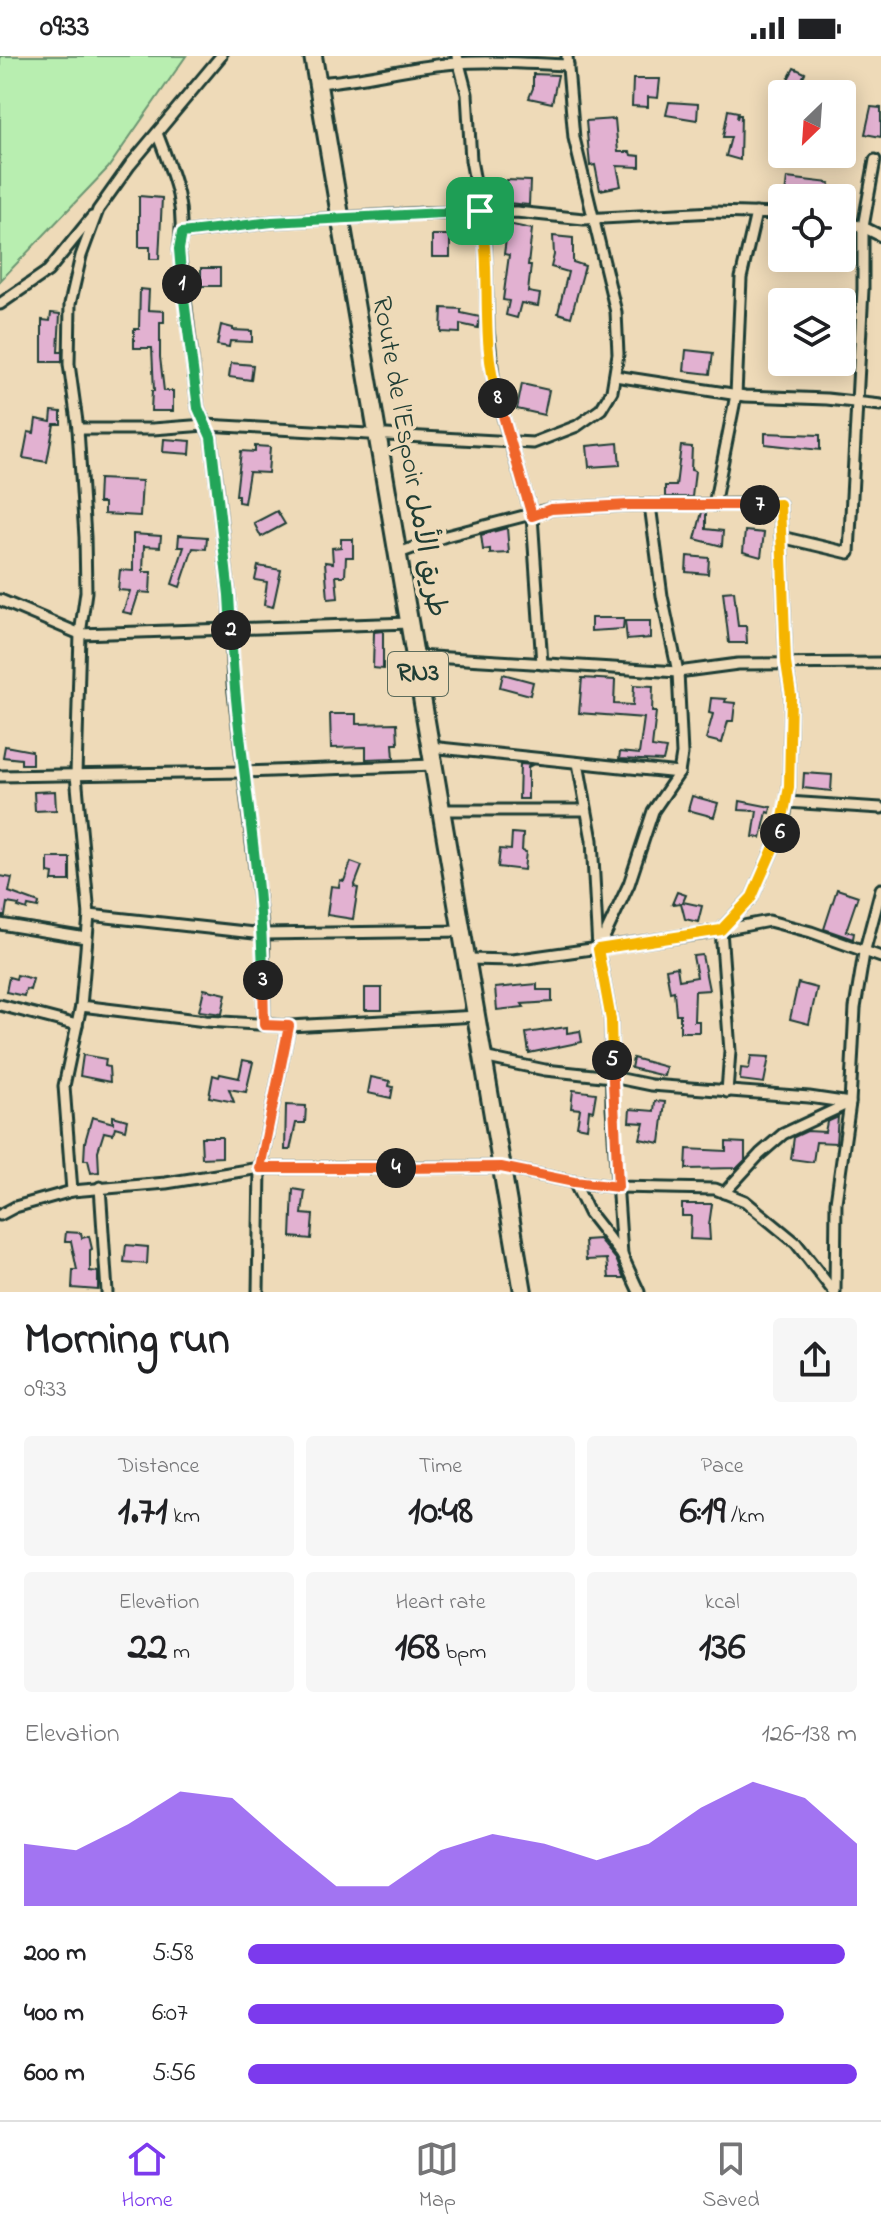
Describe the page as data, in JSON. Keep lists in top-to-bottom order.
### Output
{
  "streets": {
    "highway": ["Route de l’Espoir طريق الأمل", "RN3"]
  },
  "north": "bottom left",
  "page": {
    "status": "09:33",
    "pins": [
      "1",
      "8",
      "7",
      "2",
      "6",
      "3",
      "5",
      "4"
    ],
    "heading": ["Morning run", "09:33"],
    "stats": [
      ["Distance", "1.71 km"],
      ["Time", "10:48"],
      ["Pace", "6:19 /km"],
      ["Elevation", "22 m"],
      ["Heart rate", "168 bpm"],
      ["kcal", "136"]
    ],
    "chart": ["Elevation", "126–138 m"],
    "list": [
      {
        "name": "200 m",
        "note": "5:58"
      },
      {
        "name": "400 m",
        "note": "6:07"
      },
      {
        "name": "600 m",
        "note": "5:56"
      }
    ],
    "tabs": ["Home", "Map", "Saved"]
  }
}
